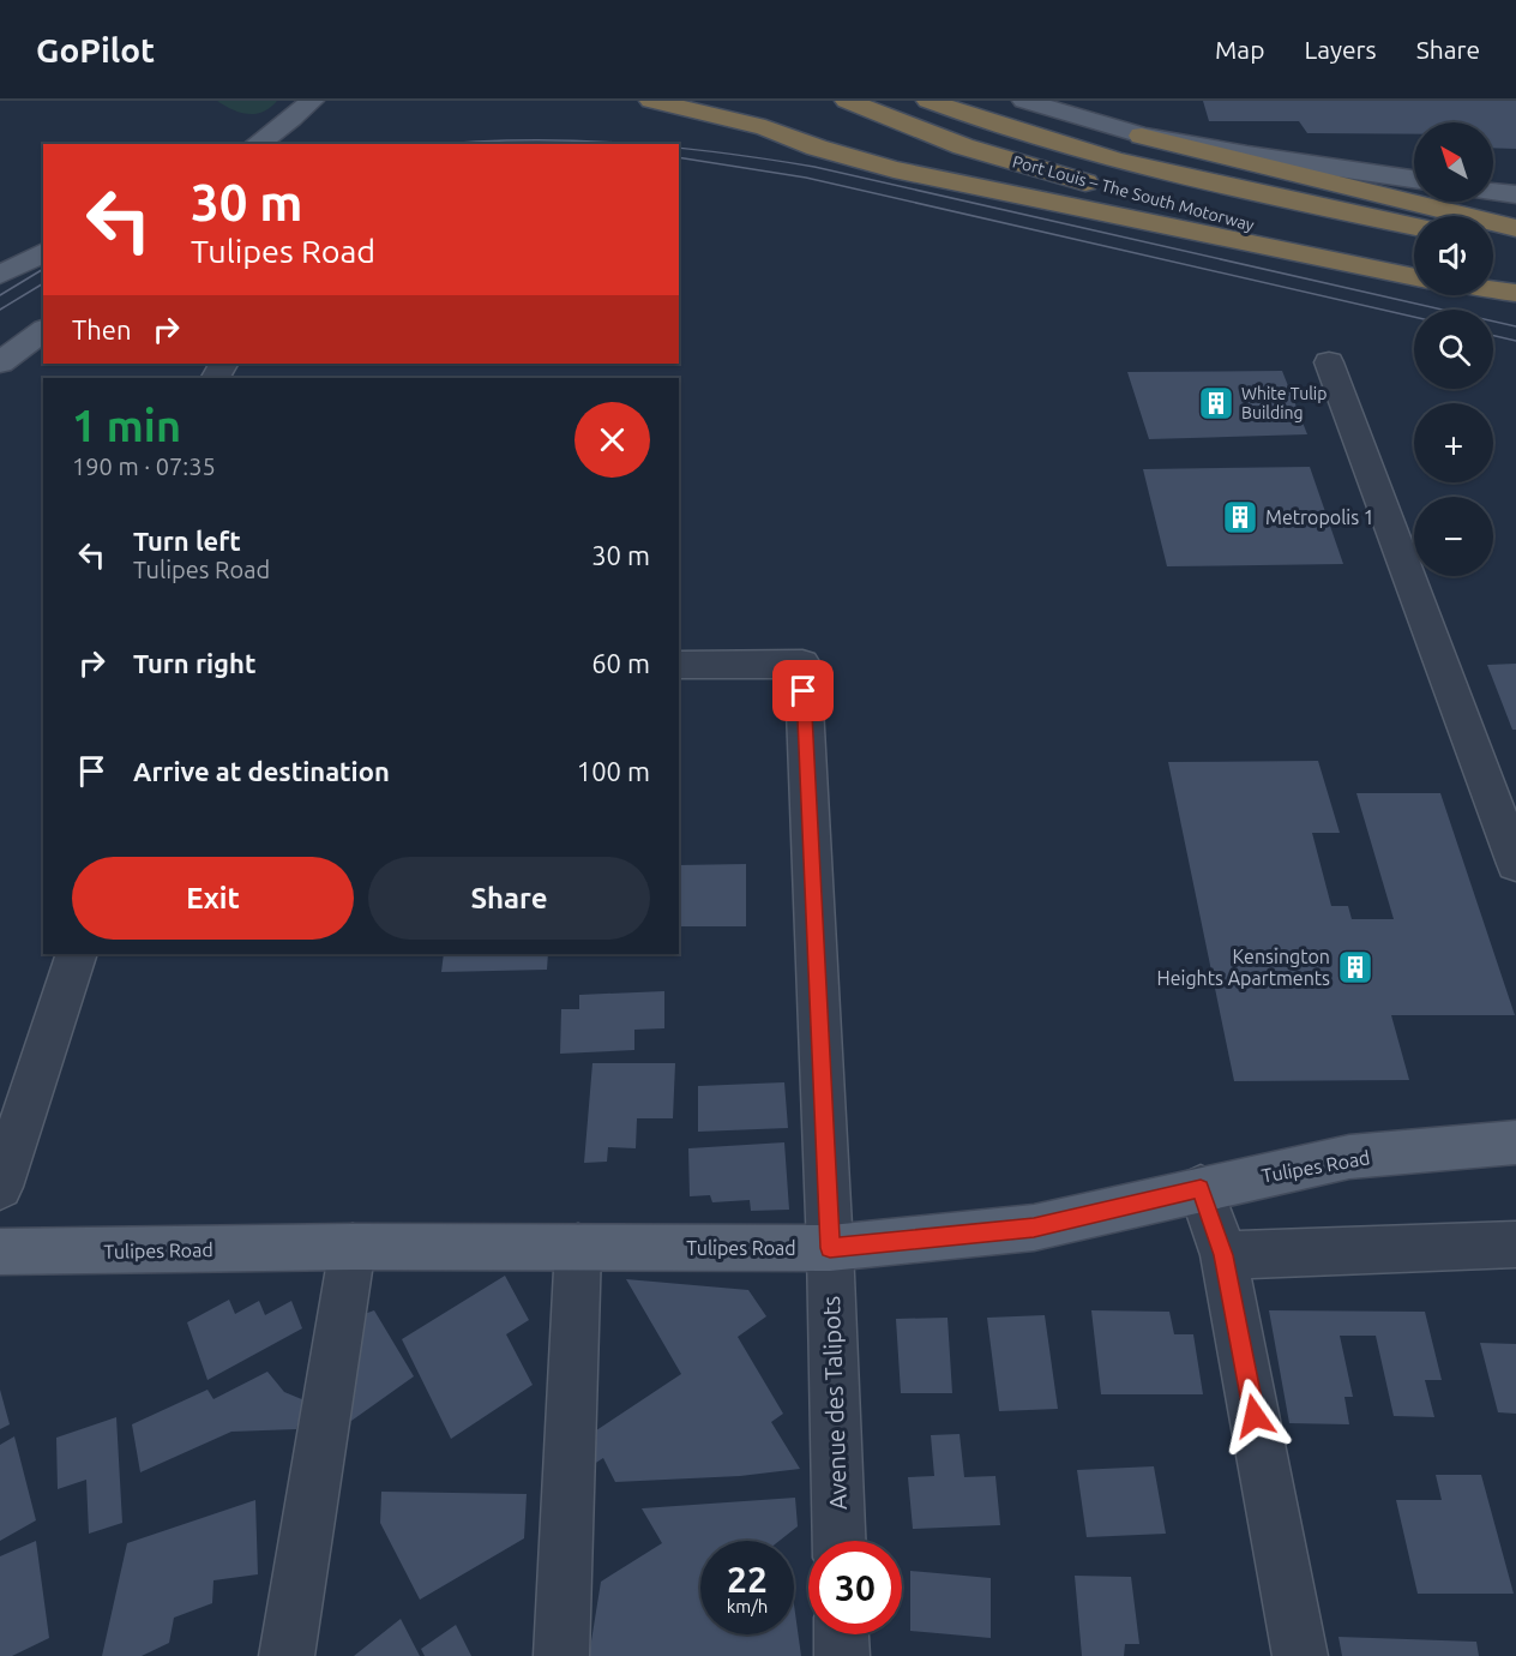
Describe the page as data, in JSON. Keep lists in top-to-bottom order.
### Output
{
  "streets": {
    "highway": ["Port Louis – The South Motorway"],
    "main road": ["Tulipes Road"],
    "street": ["Avenue des Talipots"]
  },
  "crossings": [
    ["Tulipes Road", "Avenue des Talipots"]
  ],
  "places": {
    "building": ["White Tulip Building", "Metropolis 1", "Kensington Heights Apartments"]
  },
  "north": "top left",
  "page": {
    "header": "GoPilot",
    "nav": ["Map", "Layers", "Share"],
    "map_buttons": ["+", "−"],
    "turn": ["30 m", "Tulipes Road"],
    "then": "Then",
    "heading": ["1 min", "190 m · 07:35"],
    "list": [
      {
        "name": "Turn left",
        "note": "Tulipes Road",
        "value": "30 m"
      },
      {
        "name": "Turn right",
        "value": "60 m"
      },
      {
        "name": "Arrive at destination",
        "value": "100 m"
      }
    ],
    "buttons": ["Exit", "Share"],
    "speed": "22 km/h",
    "limit": "30"
  }
}
